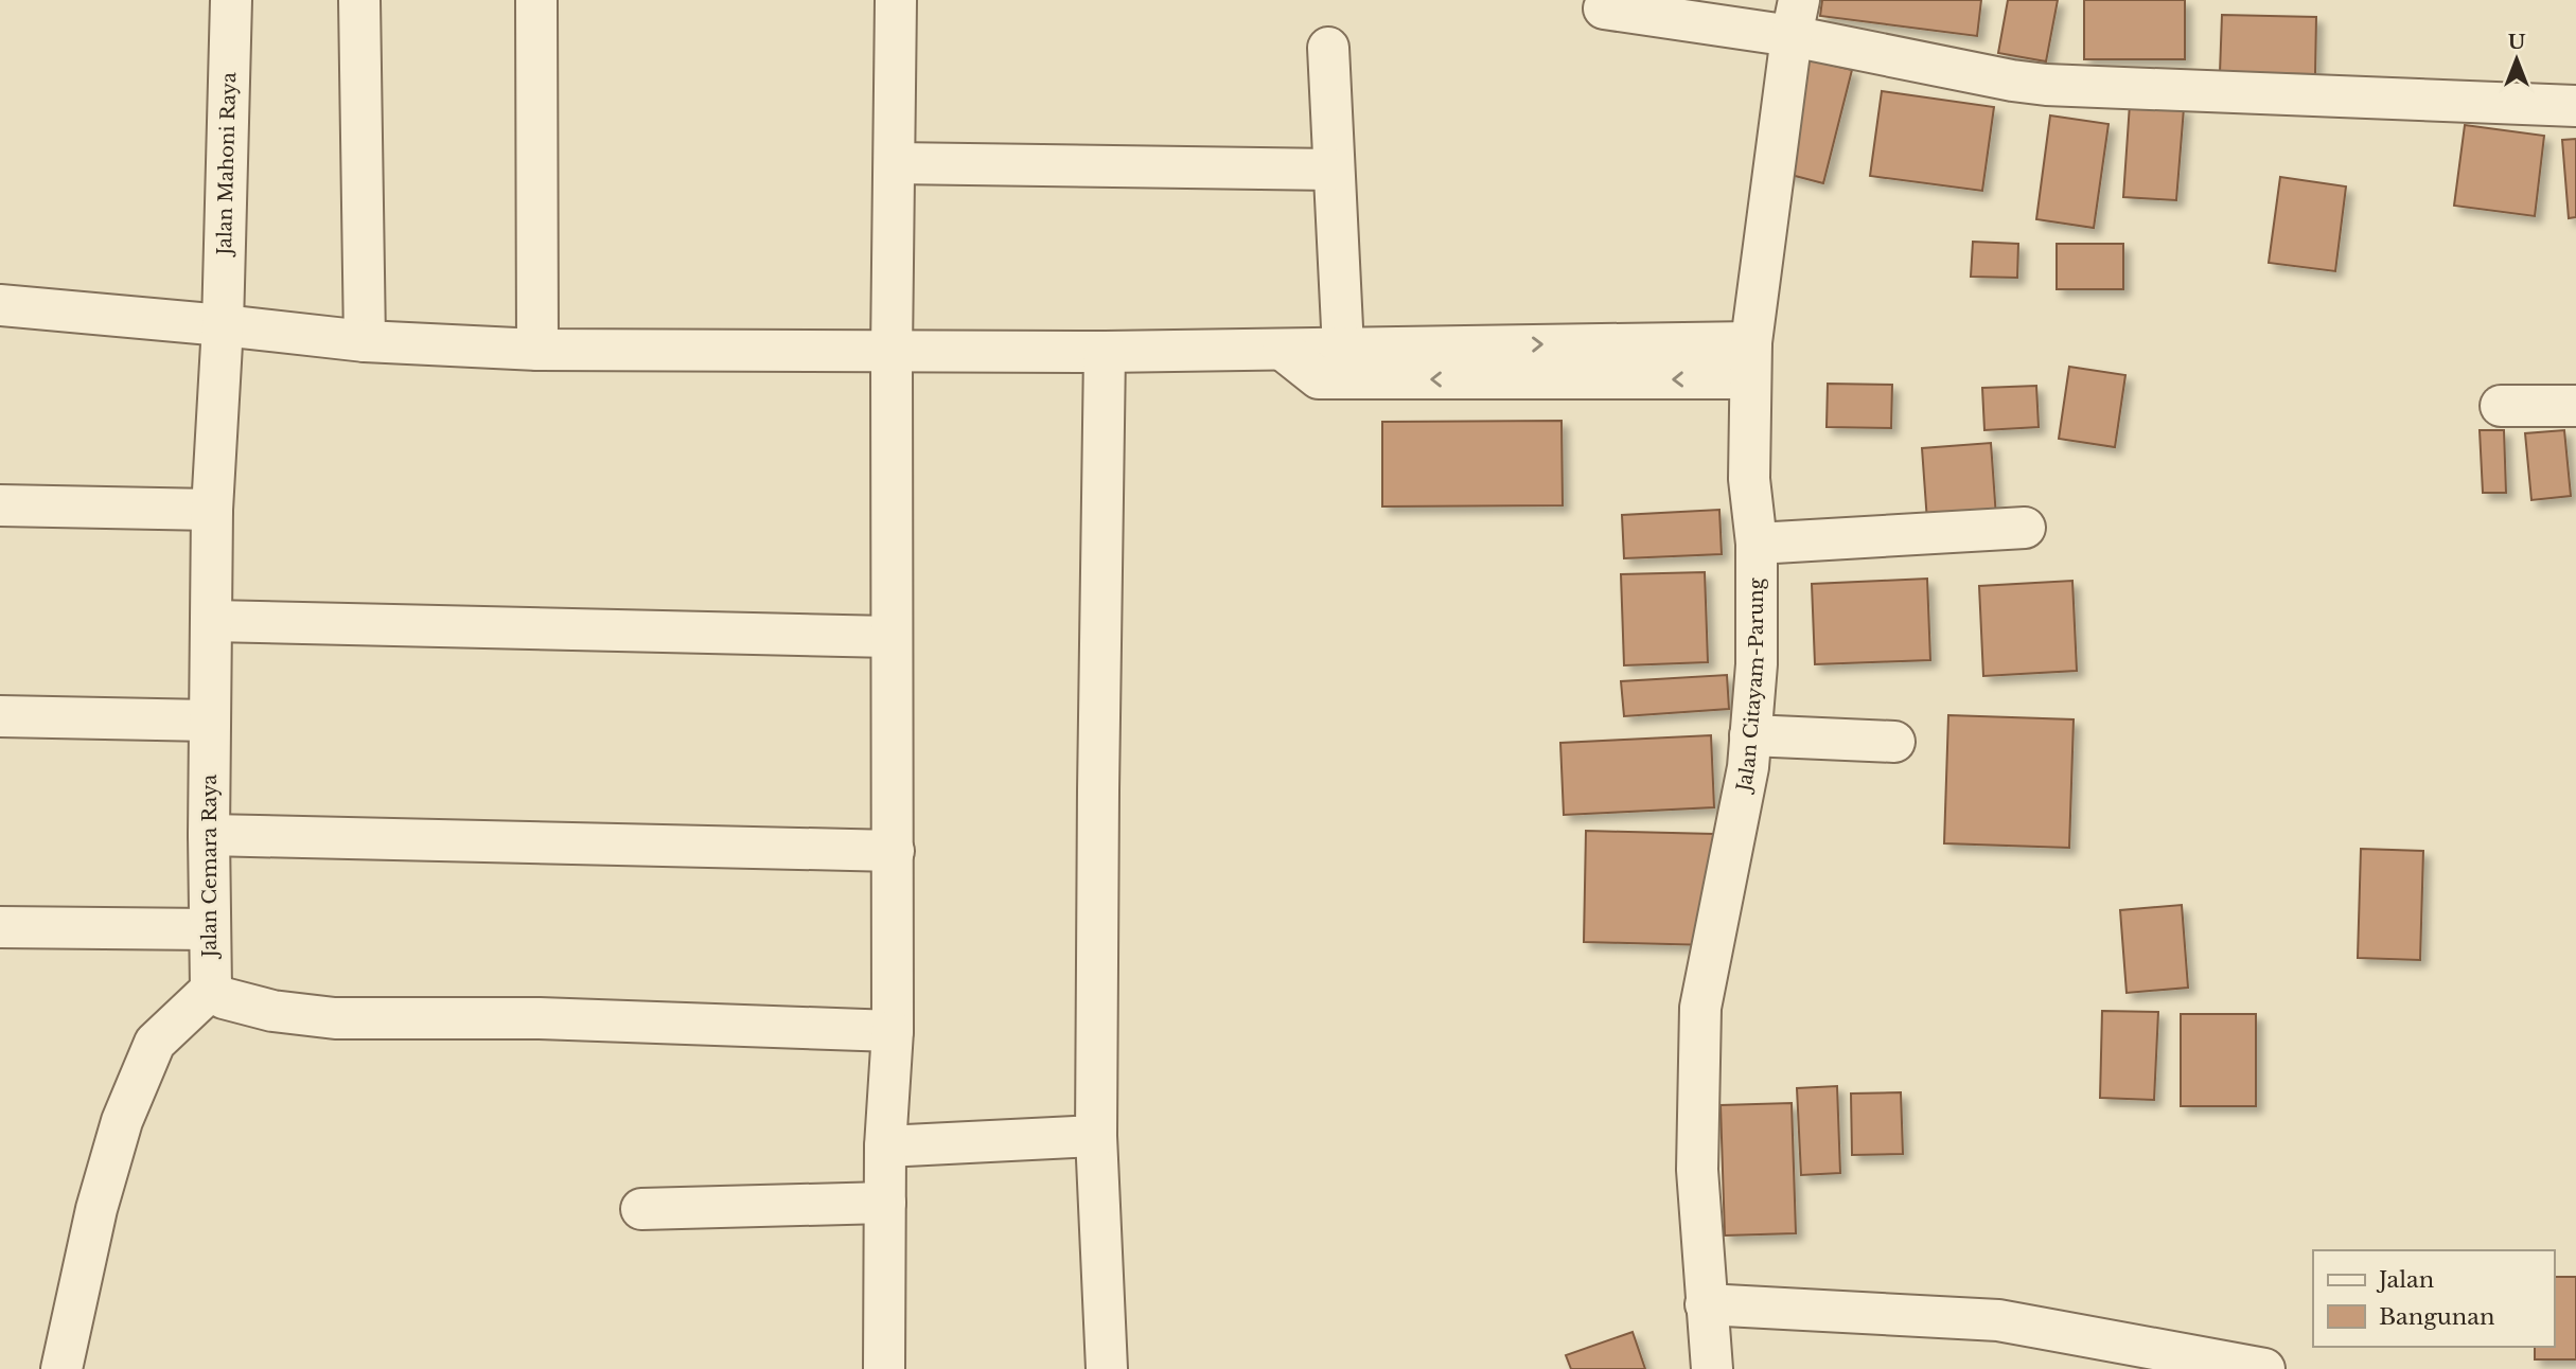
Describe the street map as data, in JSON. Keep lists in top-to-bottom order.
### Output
{
  "streets": {
    "street": ["Jalan Mahoni Raya", "Jalan Citayam-Parung", "Jalan Cemara Raya"]
  },
  "crossings": [
    ["Jalan Mahoni Raya", "Jalan Cemara Raya"]
  ],
  "legend": ["Jalan", "Bangunan"],
  "north": "top"
}
